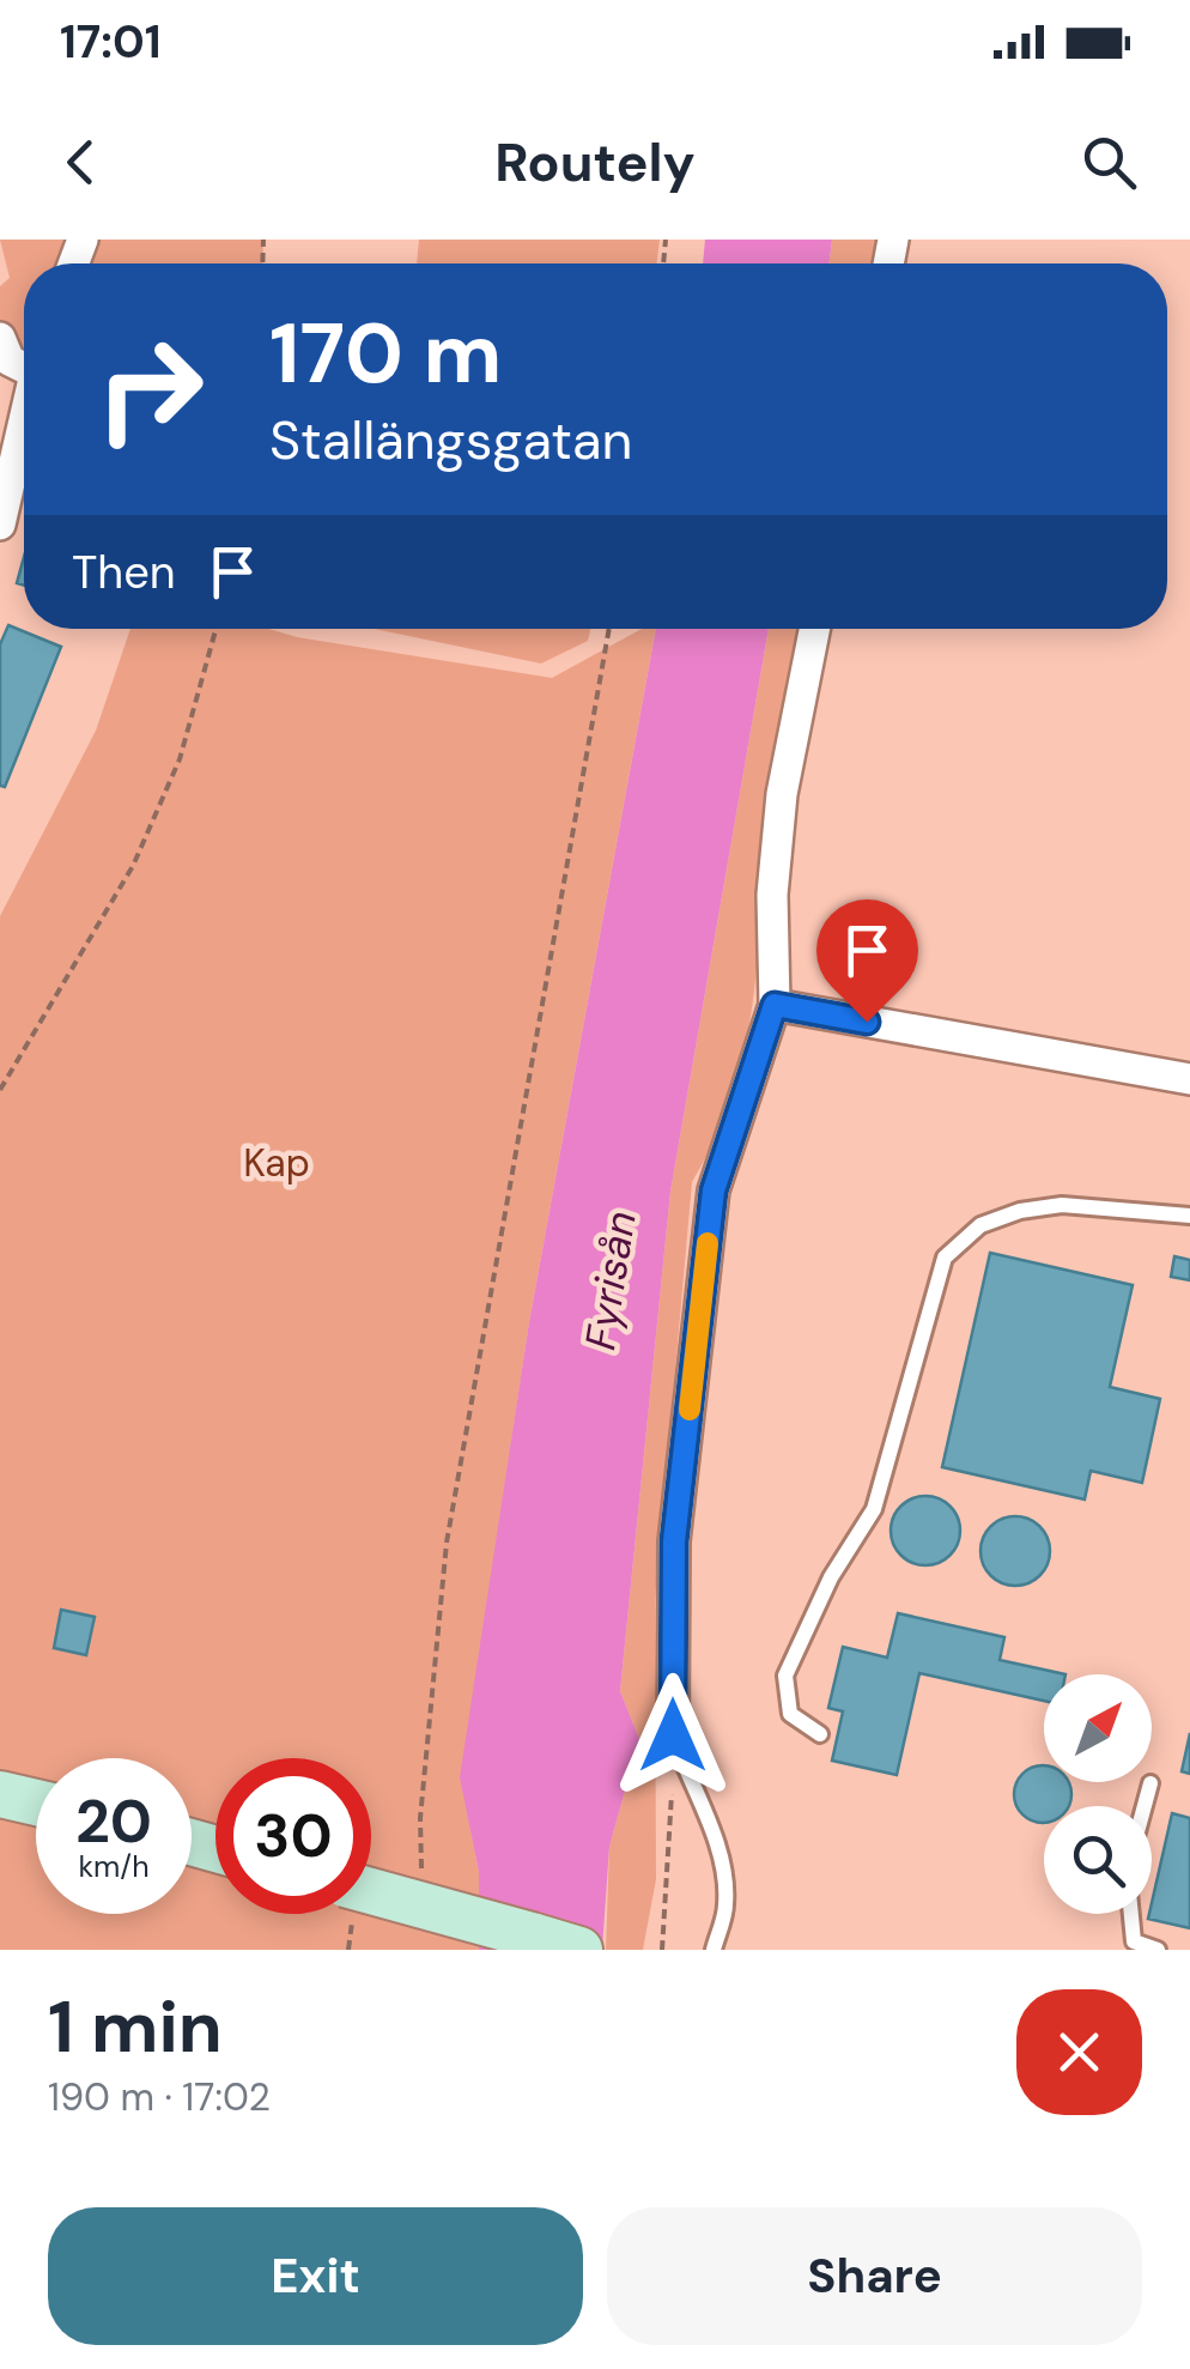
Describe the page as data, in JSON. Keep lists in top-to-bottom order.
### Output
{
  "water": ["Fyrisån"],
  "parks": ["Kap"],
  "north": "top right",
  "page": {
    "status": "17:01",
    "header": "Routely",
    "turn": ["170 m", "Stallängsgatan"],
    "then": "Then",
    "speed": "20 km/h",
    "limit": "30",
    "heading": ["1 min", "190 m · 17:02"],
    "buttons": ["Exit", "Share"]
  }
}
